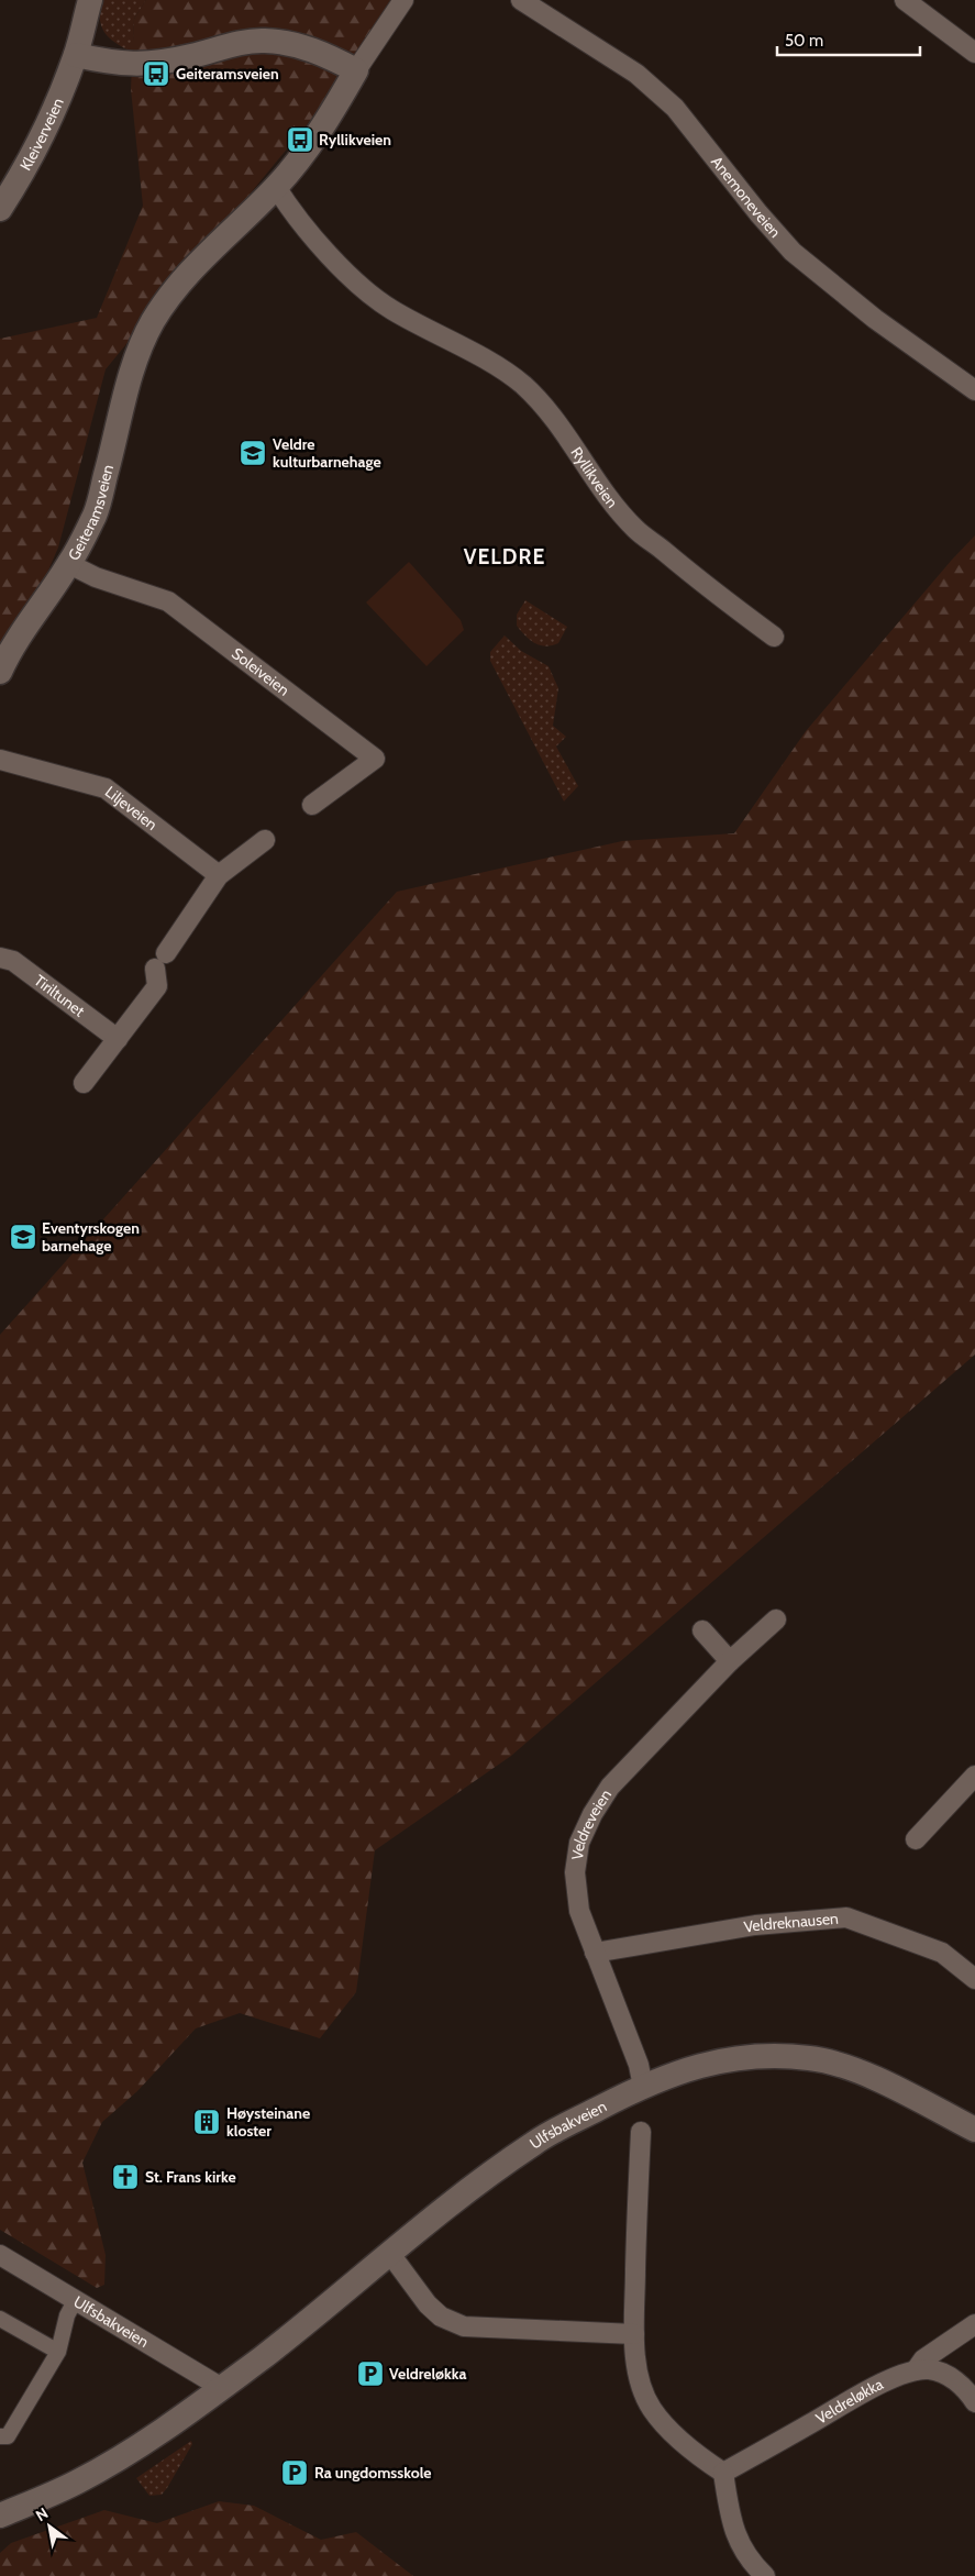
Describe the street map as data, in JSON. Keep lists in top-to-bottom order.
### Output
{
  "streets": {
    "street": [
      "Kleiverveien",
      "Anemoneveien",
      "Ryllikveien",
      "Geiteramsveien",
      "Soleiveien",
      "Liljeveien",
      "Tiriltunet",
      "Veldreveien",
      "Veldreknausen",
      "Ulfsbakveien",
      "Veldreløkka"
    ]
  },
  "crossings": [
    ["Ryllikveien", "Geiteramsveien"],
    ["Geiteramsveien", "Soleiveien"],
    ["Veldreveien", "Veldreknausen"],
    ["Veldreveien", "Ulfsbakveien"]
  ],
  "districts": ["VELDRE"],
  "places": {
    "bus stop": ["Geiteramsveien", "Ryllikveien"],
    "school or university": ["Veldre kulturbarnehage", "Eventyrskogen barnehage"],
    "building": ["Høysteinane kloster"],
    "church": ["St. Frans kirke"],
    "parking": ["Veldreløkka", "Ra ungdomsskole"]
  },
  "scale_bar": "50 m",
  "north": "top left"
}
